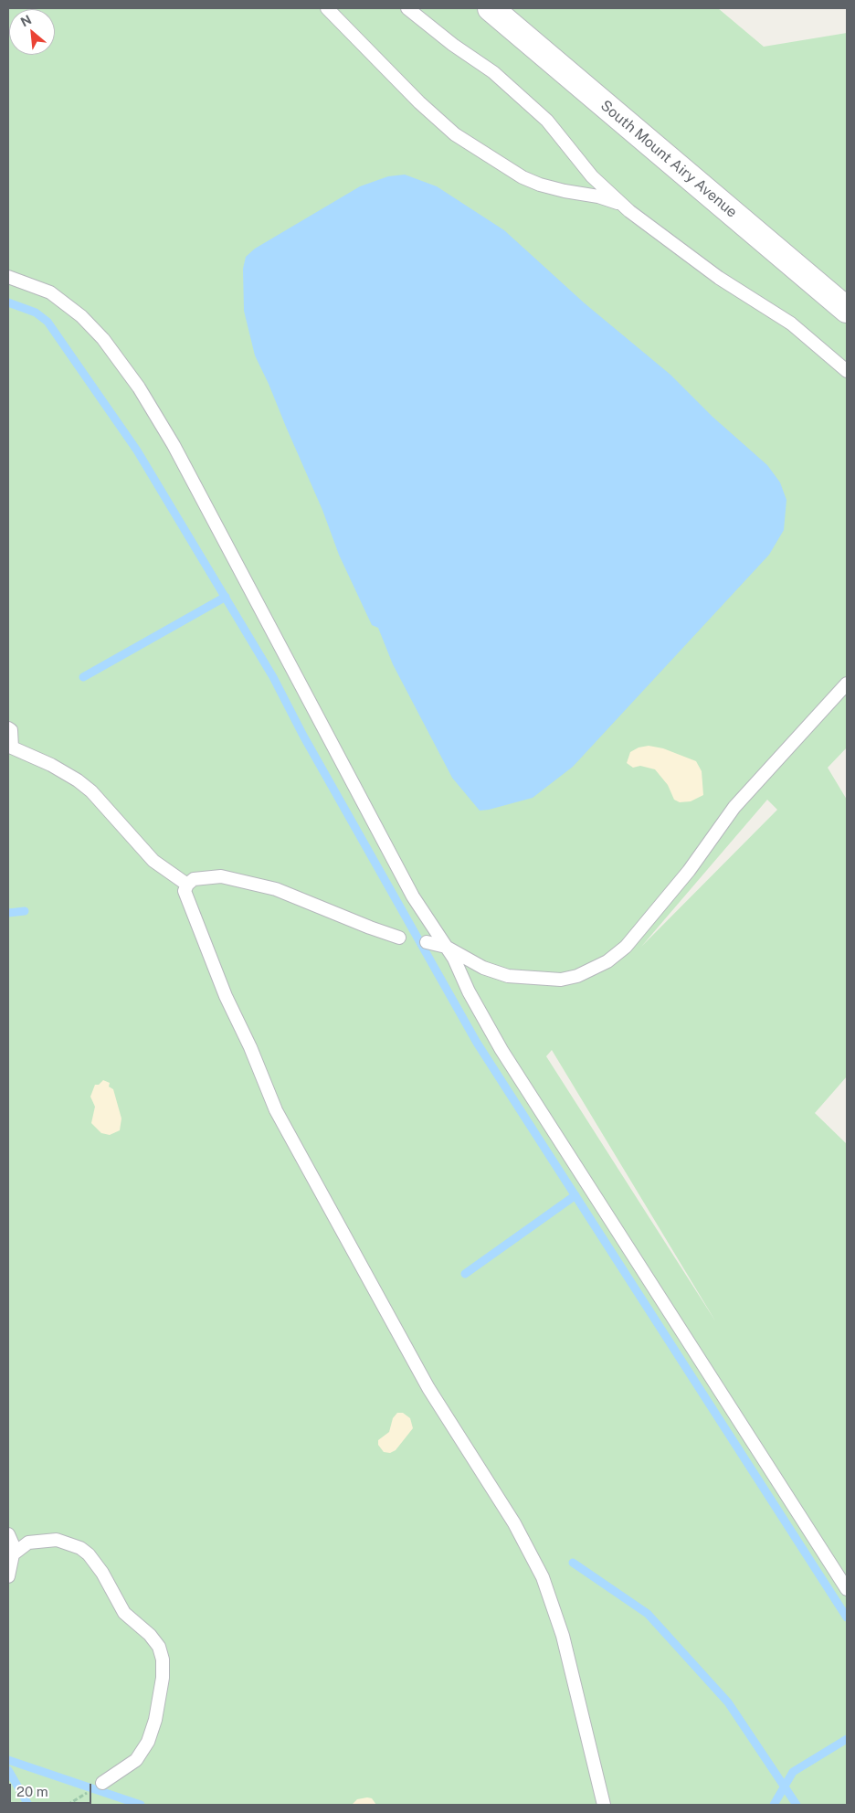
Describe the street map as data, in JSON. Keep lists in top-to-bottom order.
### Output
{
  "streets": {
    "street": ["South Mount Airy Avenue"]
  },
  "scale_bar": "20 m",
  "north": "top left"
}
